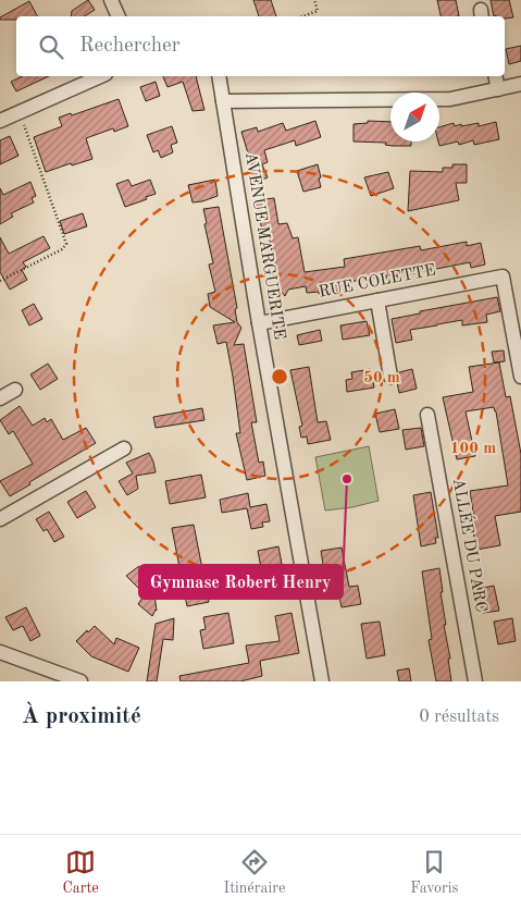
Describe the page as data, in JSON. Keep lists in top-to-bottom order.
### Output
{
  "streets": {
    "street": ["AVENUE MARGUERITE", "RUE COLETTE", "ALLÉE DU PARC"]
  },
  "crossings": [
    ["AVENUE MARGUERITE", "RUE COLETTE"]
  ],
  "places": ["Gymnase Robert Henry"],
  "north": "top right",
  "page": {
    "search": "Rechercher",
    "heading": ["À proximité", "0 résultats"],
    "nav": ["Carte", "Itinéraire", "Favoris"]
  },
  "rings": ["50 m", "100 m"]
}
